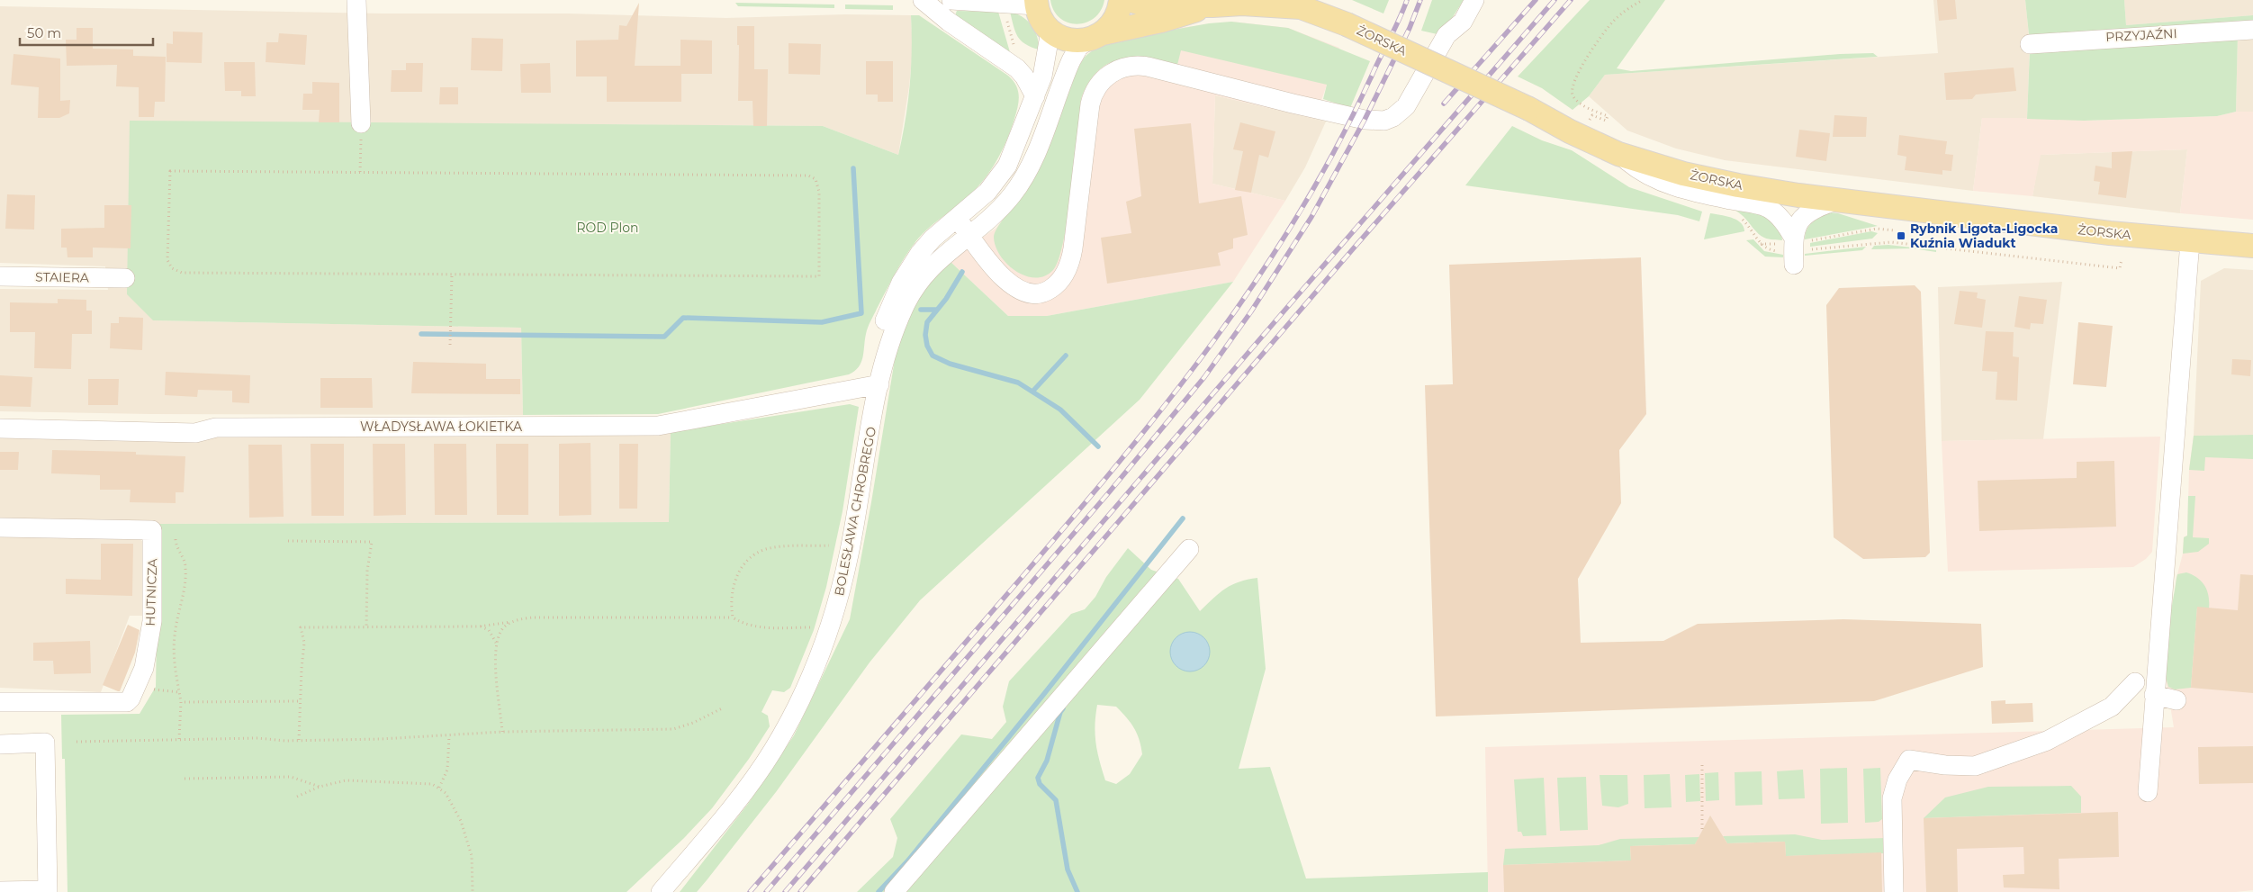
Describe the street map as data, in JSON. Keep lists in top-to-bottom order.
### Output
{
  "streets": {
    "main road": ["ŻORSKA"],
    "street": [
      "PRZYJAŹNI",
      "STAIERA",
      "WŁADYSŁAWA ŁOKIETKA",
      "BOLESŁAWA CHROBREGO",
      "HUTNICZA"
    ]
  },
  "crossings": [
    ["ŻORSKA", "BOLESŁAWA CHROBREGO"],
    ["WŁADYSŁAWA ŁOKIETKA", "BOLESŁAWA CHROBREGO"]
  ],
  "parks": ["ROD Plon"],
  "places": {
    "transit": ["Rybnik Ligota-Ligocka Kuźnia Wiadukt"]
  },
  "scale_bar": "50 m"
}
